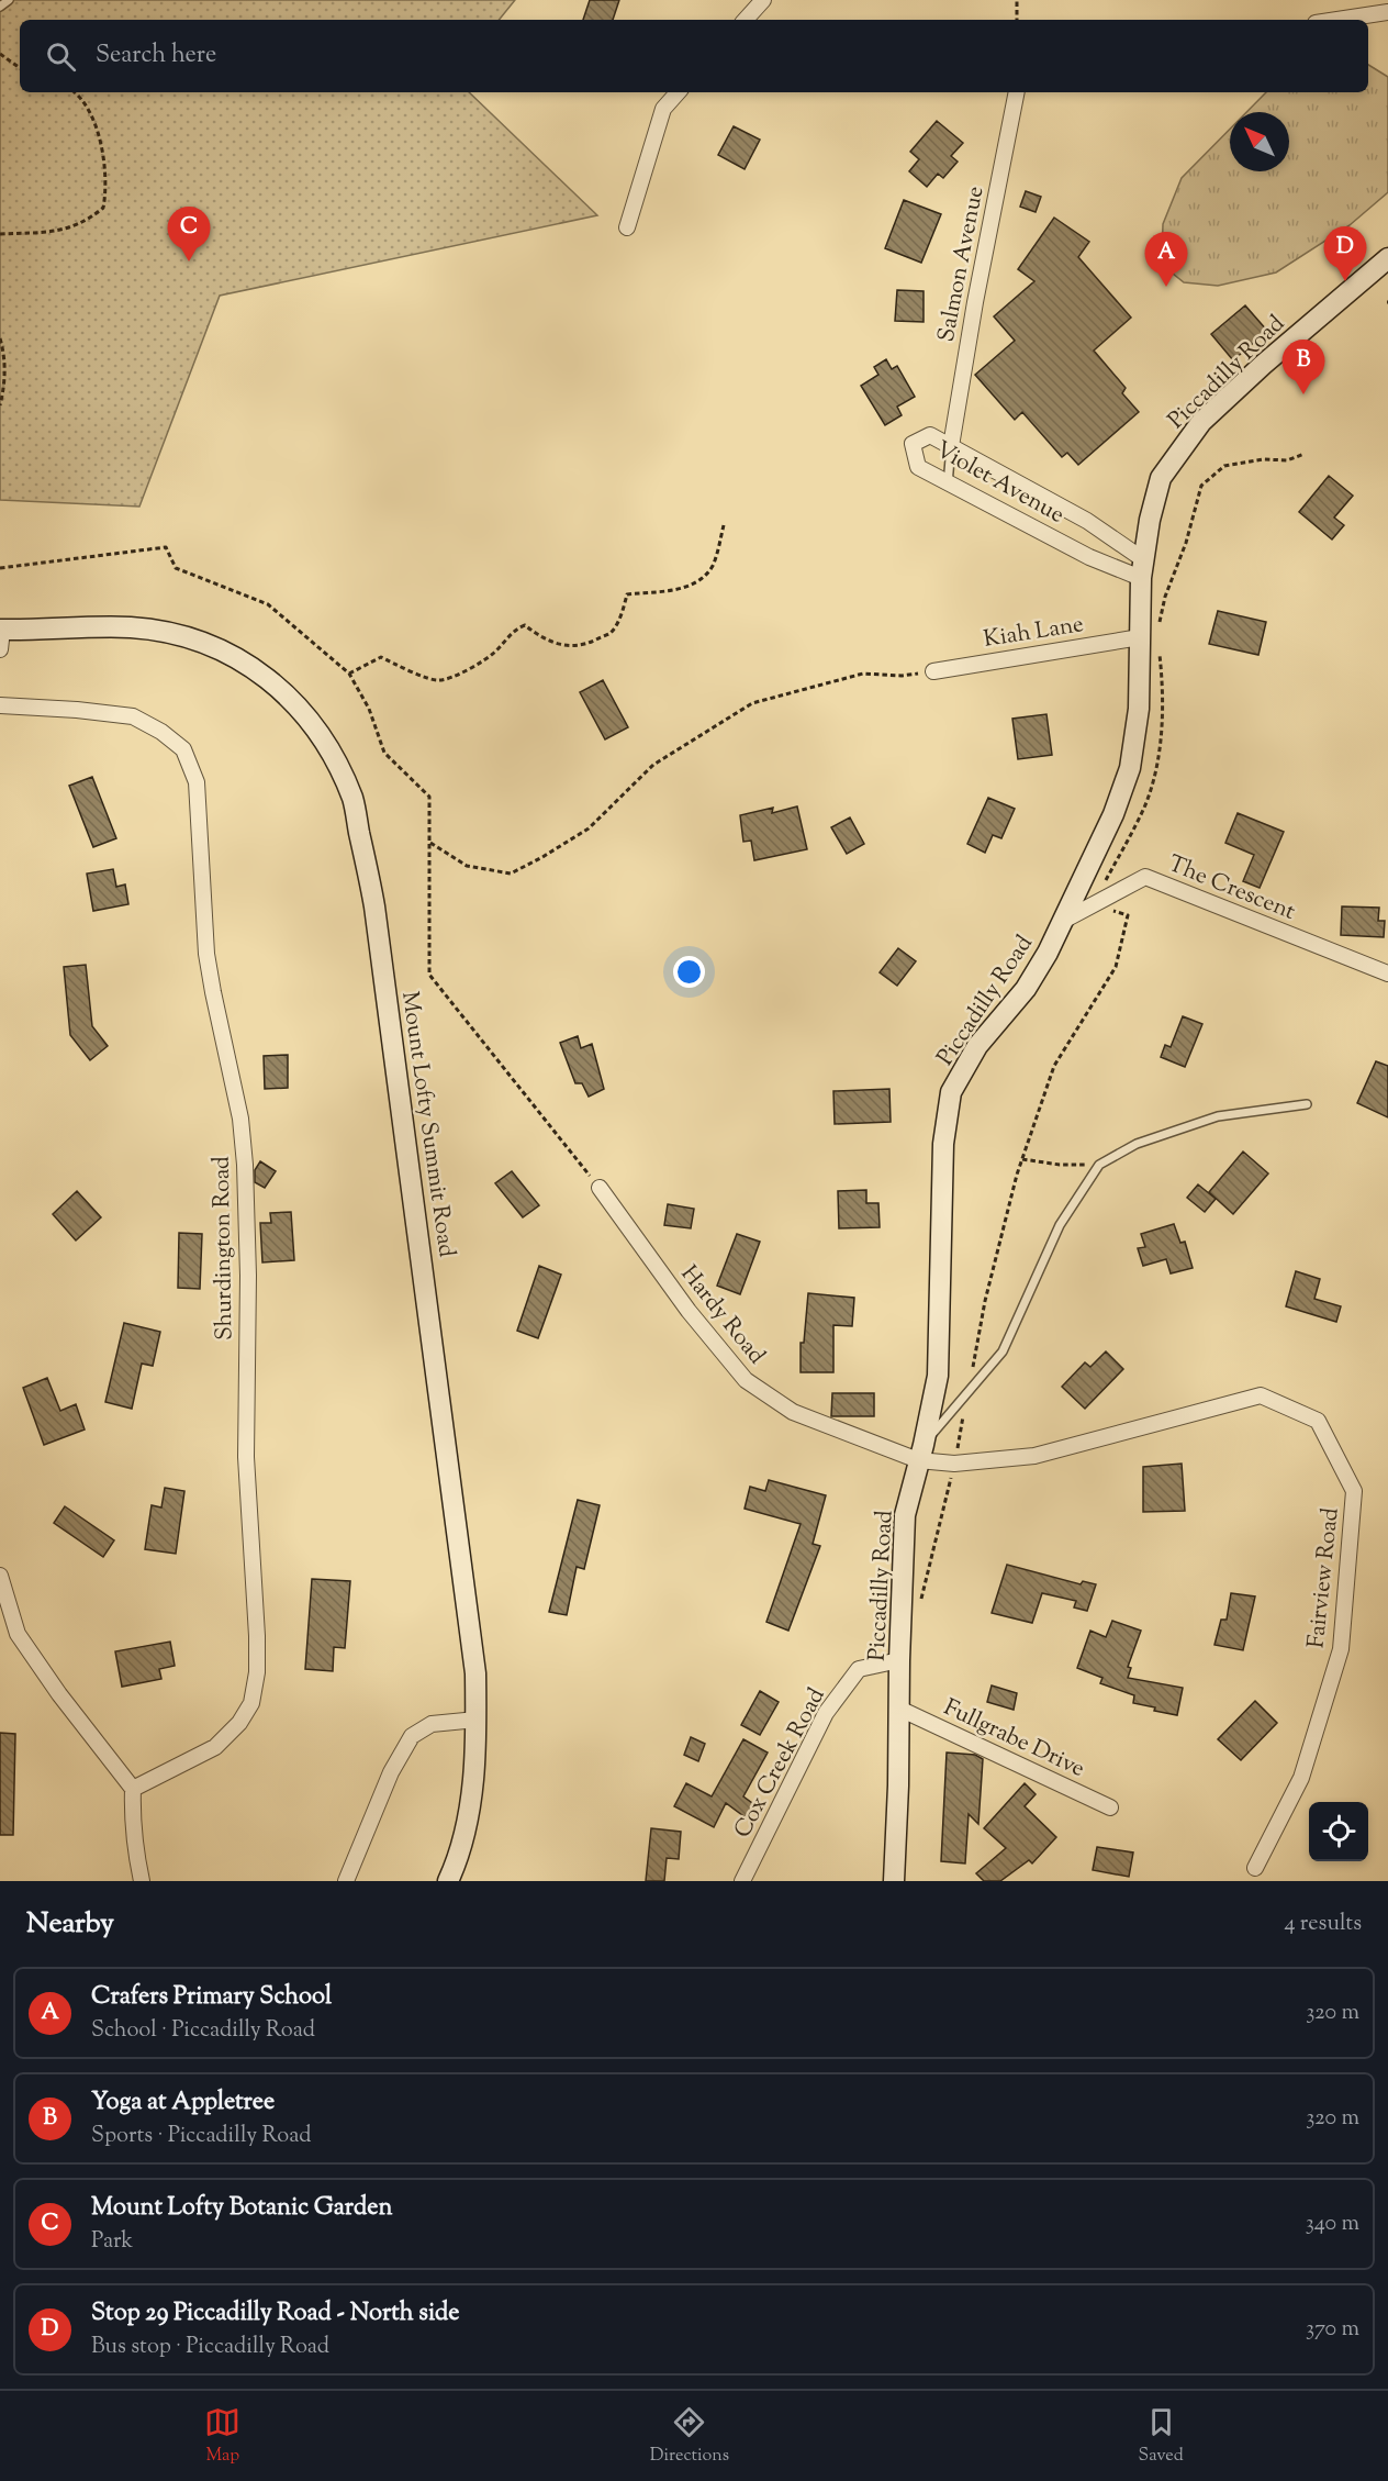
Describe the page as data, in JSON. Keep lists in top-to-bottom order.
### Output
{
  "streets": {
    "main road": ["Piccadilly Road", "Mount Lofty Summit Road"],
    "street": [
      "Salmon Avenue",
      "Violet Avenue",
      "Kiah Lane",
      "The Crescent",
      "Shurdington Road",
      "Hardy Road",
      "Fairview Road",
      "Fullgrabe Drive",
      "Cox Creek Road"
    ]
  },
  "crossings": [
    ["Salmon Avenue", "Violet Avenue"],
    ["Piccadilly Road", "Violet Avenue"],
    ["Piccadilly Road", "Kiah Lane"],
    ["Piccadilly Road", "The Crescent"],
    ["Piccadilly Road", "Hardy Road"],
    ["Piccadilly Road", "Fairview Road"],
    ["Piccadilly Road", "Fullgrabe Drive"],
    ["Piccadilly Road", "Cox Creek Road"],
    ["Hardy Road", "Fairview Road"]
  ],
  "north": "top left",
  "page": {
    "search": "Search here",
    "pins": [
      "C",
      "D",
      "A",
      "B"
    ],
    "heading": ["Nearby", "4 results"],
    "list": [
      {
        "mark": "A",
        "name": "Crafers Primary School",
        "note": "School · Piccadilly Road",
        "value": "320 m"
      },
      {
        "mark": "B",
        "name": "Yoga at Appletree",
        "note": "Sports · Piccadilly Road",
        "value": "320 m"
      },
      {
        "mark": "C",
        "name": "Mount Lofty Botanic Garden",
        "note": "Park",
        "value": "340 m"
      },
      {
        "mark": "D",
        "name": "Stop 29 Piccadilly Road - North side",
        "note": "Bus stop · Piccadilly Road",
        "value": "370 m"
      }
    ],
    "nav": ["Map", "Directions", "Saved"]
  }
}
